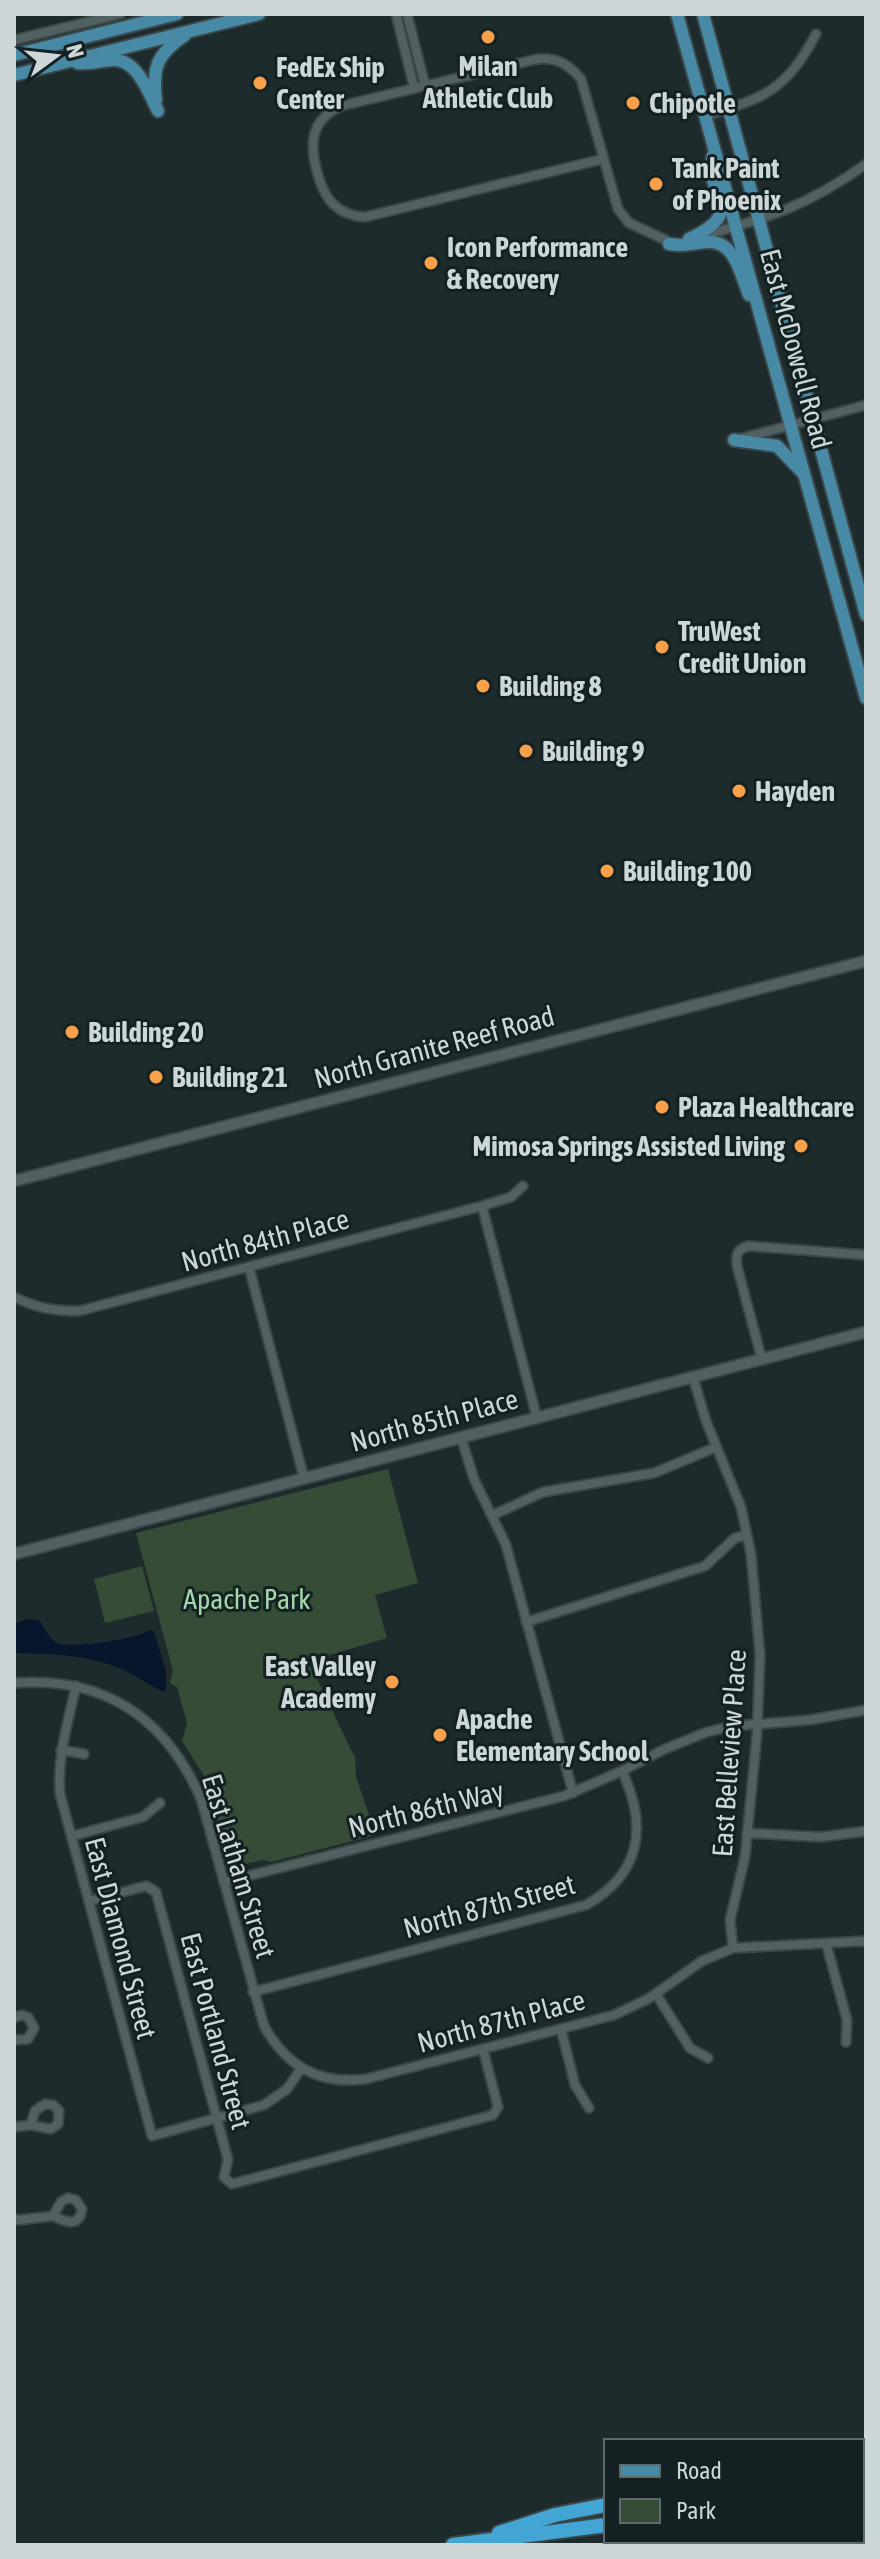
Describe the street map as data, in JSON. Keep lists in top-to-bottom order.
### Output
{
  "streets": {
    "main road": ["East McDowell Road"],
    "street": [
      "North Granite Reef Road",
      "North 84th Place",
      "North 85th Place",
      "East Belleview Place",
      "North 86th Way",
      "East Latham Street",
      "North 87th Street",
      "East Diamond Street",
      "North 87th Place",
      "East Portland Street"
    ]
  },
  "crossings": [
    ["North 85th Place", "East Belleview Place"],
    ["East Belleview Place", "North 86th Way"],
    ["East Belleview Place", "North 87th Place"],
    ["North 86th Way", "East Latham Street"],
    ["North 86th Way", "North 87th Street"],
    ["East Latham Street", "North 87th Street"],
    ["East Latham Street", "East Diamond Street"],
    ["East Latham Street", "North 87th Place"],
    ["East Diamond Street", "East Portland Street"],
    ["North 87th Place", "East Portland Street"]
  ],
  "parks": ["Apache Park"],
  "places": [
    "Milan Athletic Club",
    "FedEx Ship Center",
    "Chipotle",
    "Tank Paint of Phoenix",
    "Icon Performance & Recovery",
    "TruWest Credit Union",
    "Building 8",
    "Building 9",
    "Hayden",
    "Building 100",
    "Building 20",
    "Building 21",
    "Plaza Healthcare",
    "Mimosa Springs Assisted Living",
    "East Valley Academy",
    "Apache Elementary School"
  ],
  "legend": ["Road", "Park"],
  "north": "right"
}
